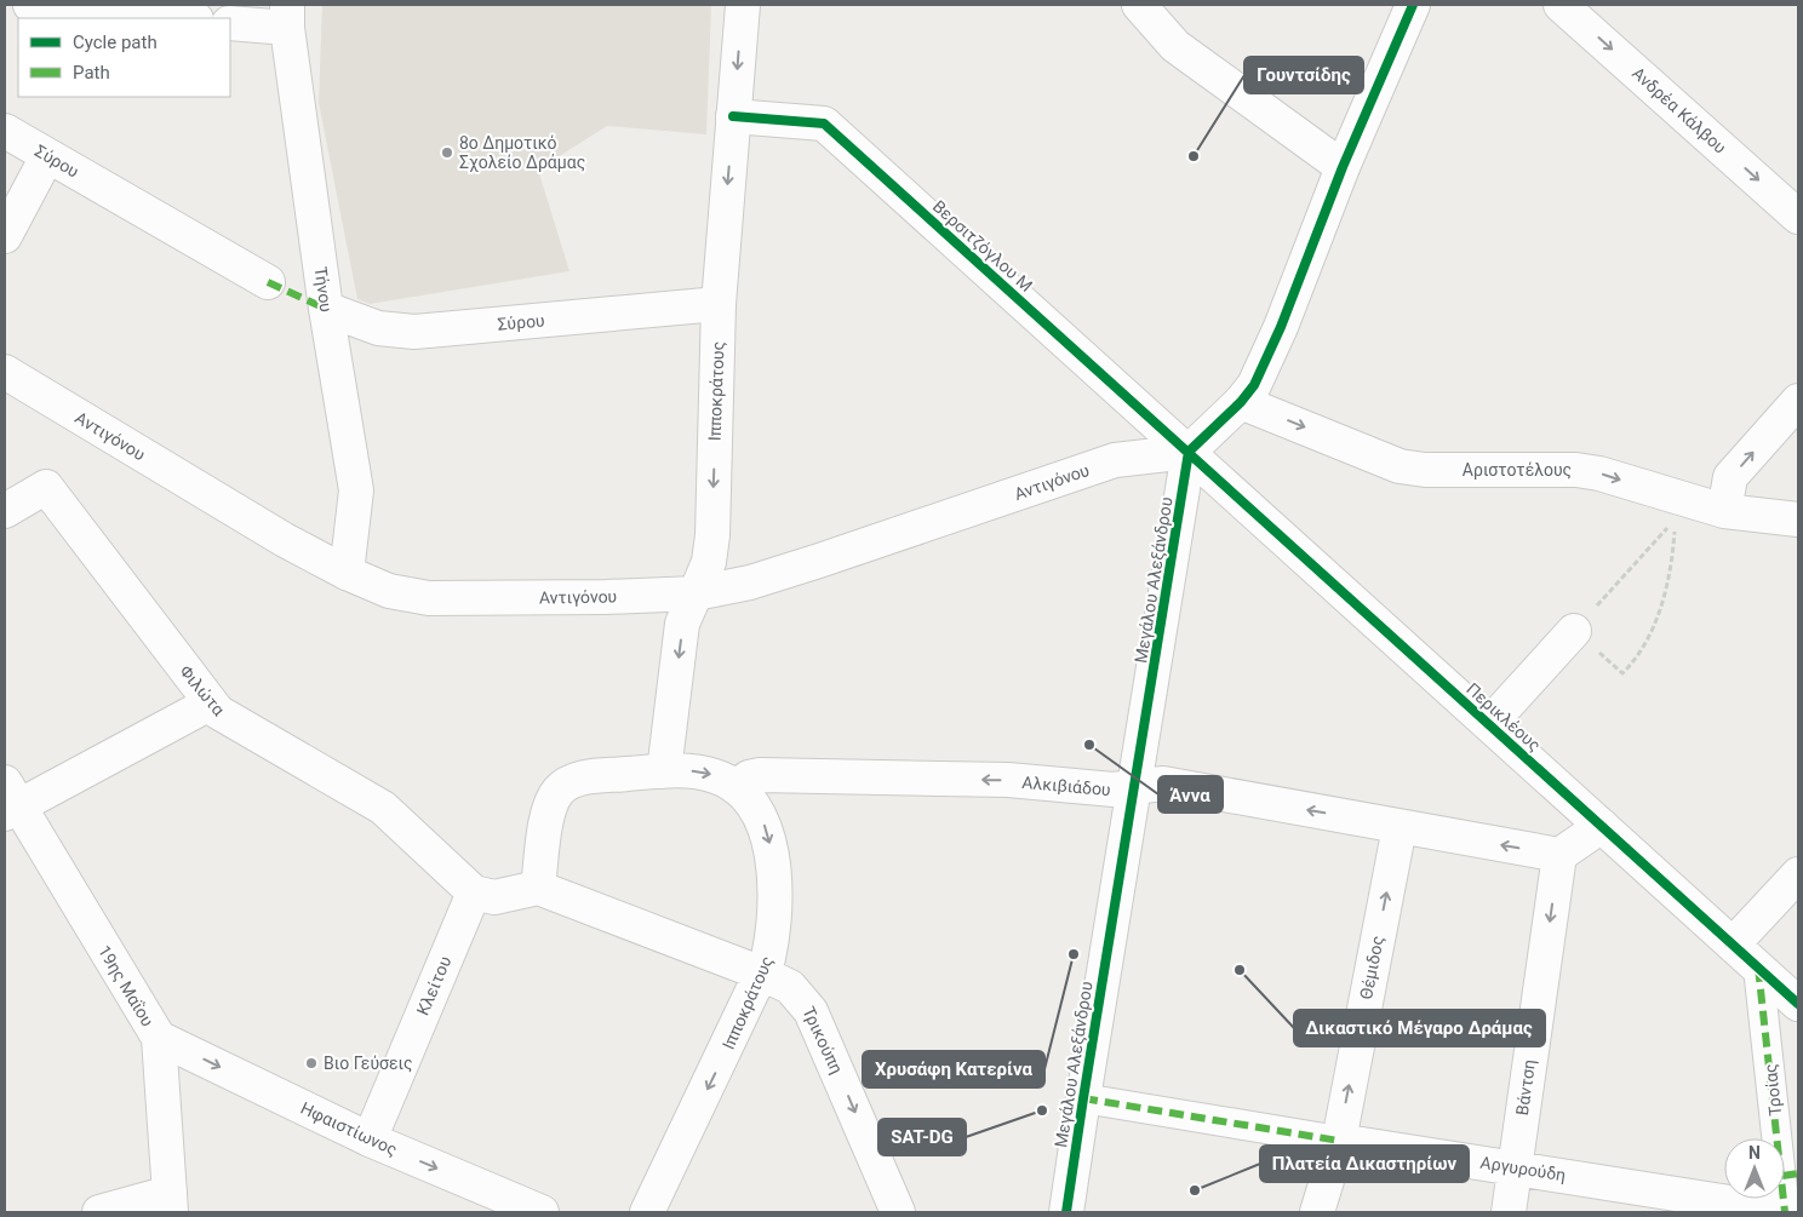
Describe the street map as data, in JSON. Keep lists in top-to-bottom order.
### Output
{
  "streets": {
    "street": [
      "Ανδρέα Κάλβου",
      "Σύρου",
      "Βερσιτζόγλου Μ",
      "Τήνου",
      "Ιπποκράτους",
      "Αντιγόνου",
      "Αριστοτέλους",
      "Μεγάλου Αλεξάνδρου",
      "Φιλώτα",
      "Περικλέους",
      "Αλκιβιάδου",
      "Θέμιδος",
      "19ης Μαΐου",
      "Κλείτου",
      "Τρικούπη",
      "Βάντση",
      "Τροίας",
      "Ηφαιστίωνος",
      "Αργυρούδη"
    ]
  },
  "crossings": [
    ["Σύρου", "Τήνου"],
    ["Σύρου", "Ιπποκράτους"],
    ["Βερσιτζόγλου Μ", "Ιπποκράτους"],
    ["Βερσιτζόγλου Μ", "Αντιγόνου"],
    ["Βερσιτζόγλου Μ", "Μεγάλου Αλεξάνδρου"],
    ["Βερσιτζόγλου Μ", "Περικλέους"],
    ["Τήνου", "Αντιγόνου"],
    ["Ιπποκράτους", "Αντιγόνου"],
    ["Ιπποκράτους", "Αλκιβιάδου"],
    ["Ιπποκράτους", "Τρικούπη"],
    ["Αντιγόνου", "Μεγάλου Αλεξάνδρου"],
    ["Αντιγόνου", "Περικλέους"],
    ["Μεγάλου Αλεξάνδρου", "Περικλέους"],
    ["Μεγάλου Αλεξάνδρου", "Αλκιβιάδου"],
    ["Μεγάλου Αλεξάνδρου", "Αργυρούδη"],
    ["Φιλώτα", "Κλείτου"],
    ["Περικλέους", "Τροίας"],
    ["Αλκιβιάδου", "Θέμιδος"],
    ["Αλκιβιάδου", "Βάντση"],
    ["Θέμιδος", "Αργυρούδη"],
    ["19ης Μαΐου", "Ηφαιστίωνος"],
    ["Κλείτου", "Ηφαιστίωνος"],
    ["Βάντση", "Αργυρούδη"],
    ["Τροίας", "Αργυρούδη"]
  ],
  "one_way": [
    "Ανδρέα Κάλβου",
    "Ιπποκράτους",
    "Αριστοτέλους",
    "Αλκιβιάδου",
    "Θέμιδος",
    "Τρικούπη",
    "Βάντση",
    "Ηφαιστίωνος"
  ],
  "places": [
    "8ο Δημοτικό Σχολείο Δράμας",
    "Γουντσίδης",
    "Άννα",
    "Χρυσάφη Κατερίνα",
    "Δικαστικό Μέγαρο Δράμας",
    "Βιο Γεύσεις",
    "SAT-DG",
    "Πλατεία Δικαστηρίων"
  ],
  "legend": ["Cycle path", "Path"],
  "north": "top"
}
